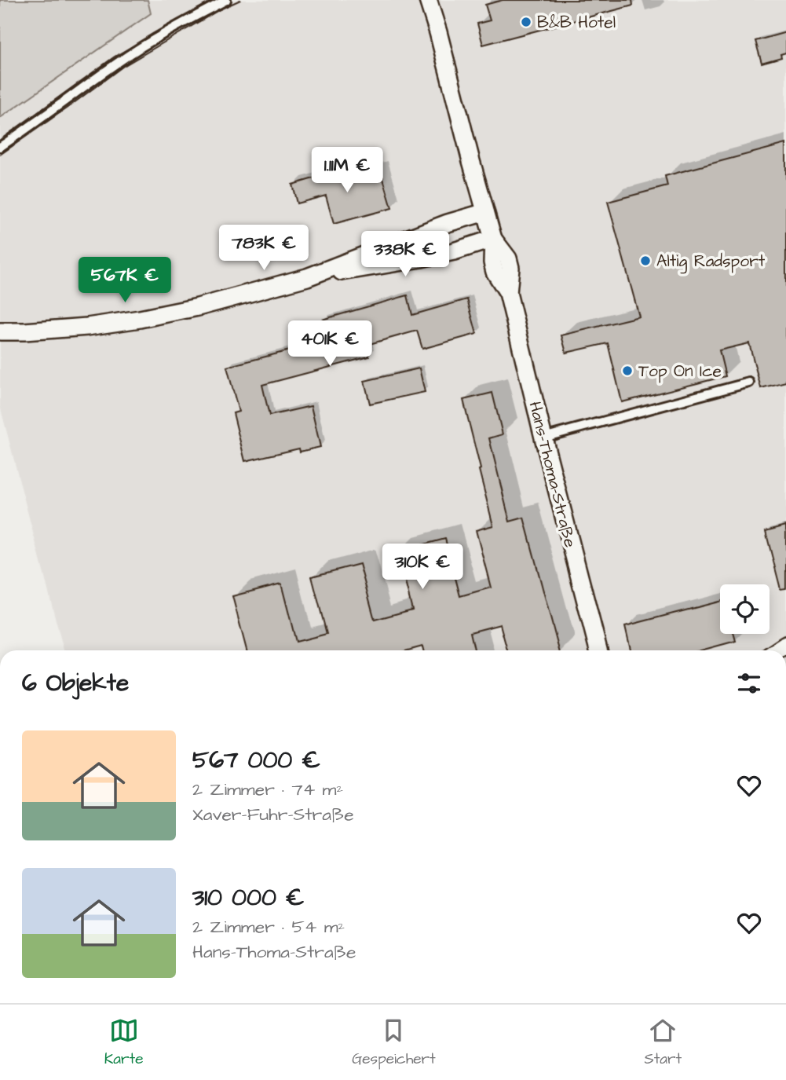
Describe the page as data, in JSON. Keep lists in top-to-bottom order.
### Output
{
  "streets": {
    "street": ["Hans-Thoma-Straße"]
  },
  "places": ["B&B Hotel", "Altig Radsport", "Top On Ice"],
  "page": {
    "price": [
      "1.11M €",
      "783K €",
      "338K €",
      "567K €",
      "401K €",
      "310K €"
    ],
    "heading": "6 Objekte",
    "list": [
      {
        "name": "567 000 €",
        "note": "2 Zimmer · 74 m² · Xaver-Fuhr-Straße"
      },
      {
        "name": "310 000 €",
        "note": "2 Zimmer · 54 m² · Hans-Thoma-Straße"
      }
    ],
    "tabs": ["Karte", "Gespeichert", "Start"]
  }
}
